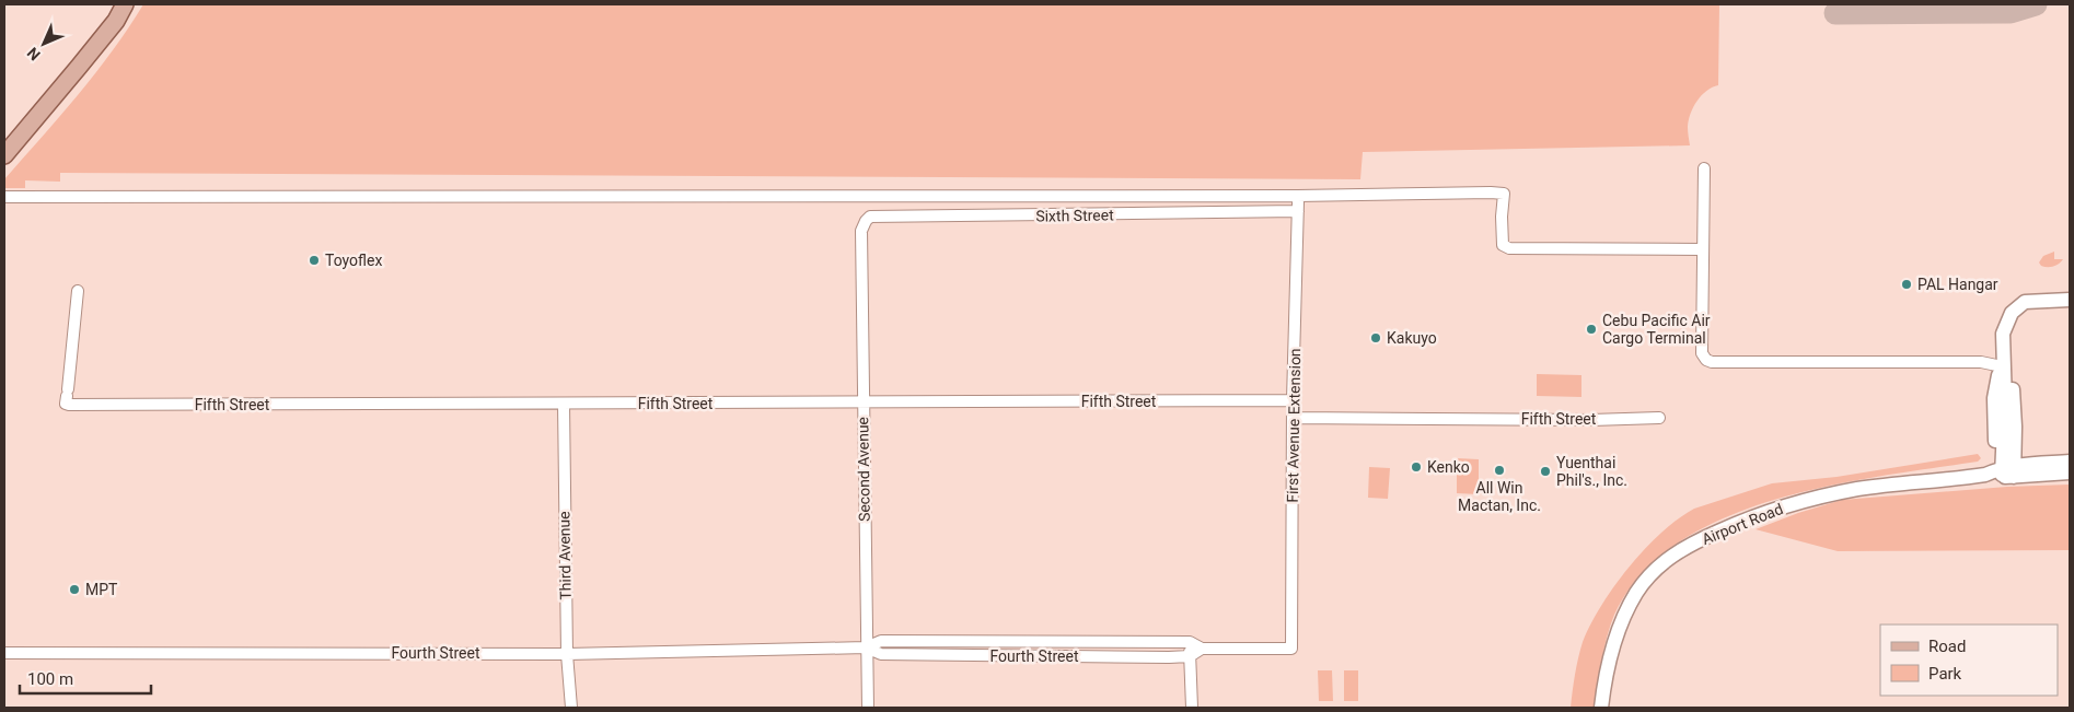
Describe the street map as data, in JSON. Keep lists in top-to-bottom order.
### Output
{
  "streets": {
    "street": [
      "Sixth Street",
      "Fifth Street",
      "First Avenue Extension",
      "Second Avenue",
      "Airport Road",
      "Third Avenue",
      "Fourth Street"
    ]
  },
  "crossings": [
    ["Sixth Street", "First Avenue Extension"],
    ["Sixth Street", "Second Avenue"],
    ["Fifth Street", "First Avenue Extension"],
    ["Fifth Street", "Second Avenue"],
    ["Fifth Street", "Third Avenue"],
    ["First Avenue Extension", "Fourth Street"],
    ["Second Avenue", "Fourth Street"],
    ["Third Avenue", "Fourth Street"]
  ],
  "places": [
    "Toyoflex",
    "PAL Hangar",
    "Cebu Pacific Air Cargo Terminal",
    "Kakuyo",
    "Kenko",
    "All Win Mactan, Inc.",
    "Yuenthai Phil's., Inc.",
    "MPT"
  ],
  "legend": ["Road", "Park"],
  "scale_bar": "100 m",
  "north": "bottom left"
}
